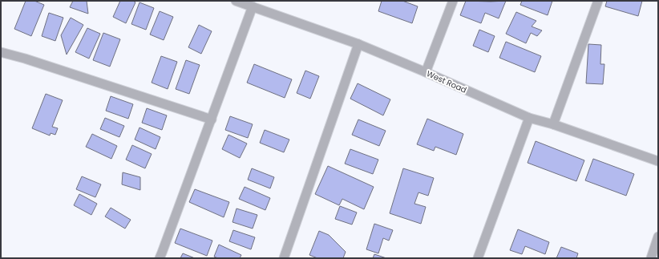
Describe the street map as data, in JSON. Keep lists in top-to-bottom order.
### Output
{
  "streets": {
    "street": ["West Road"]
  }
}
